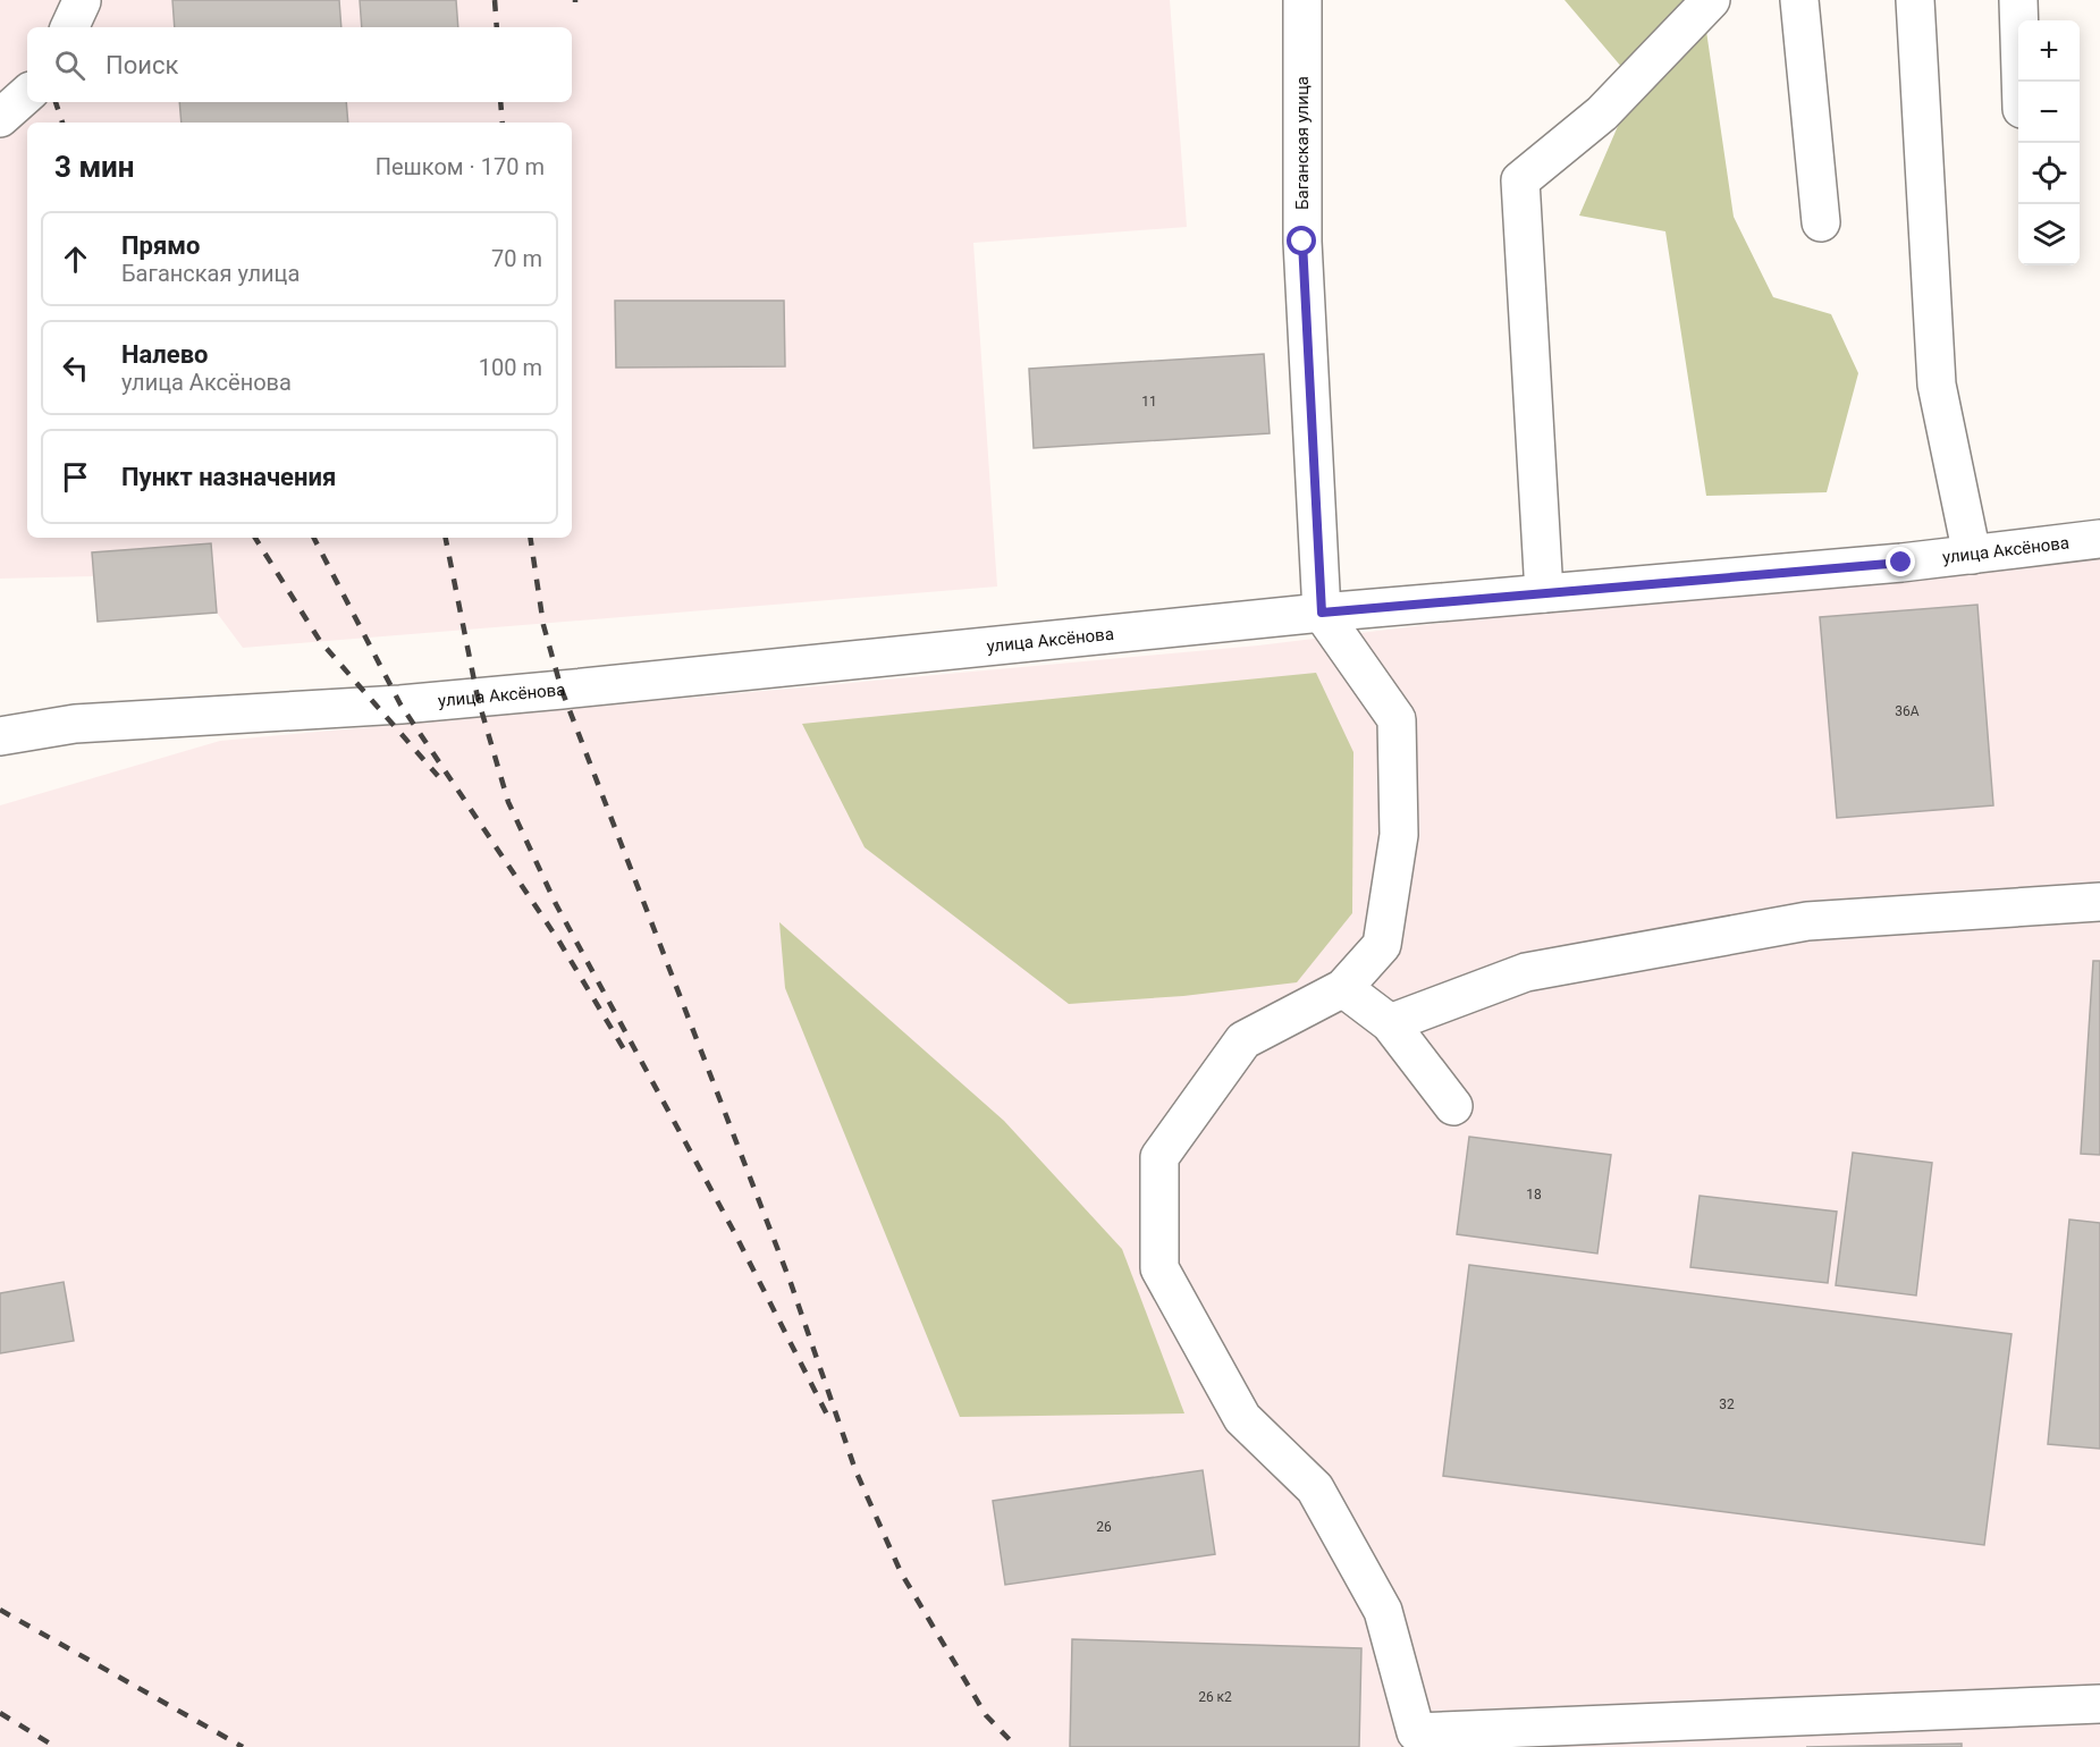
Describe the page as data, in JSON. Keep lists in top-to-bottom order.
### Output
{
  "streets": {
    "street": ["Баганская улица", "улица Аксёнова"]
  },
  "crossings": [
    ["Баганская улица", "улица Аксёнова"]
  ],
  "house_numbers": [
    "11",
    "36А",
    "18",
    "32",
    "26",
    "26 к2"
  ],
  "page": {
    "map_buttons": ["+", "−"],
    "search": "Поиск",
    "heading": ["3 мин", "Пешком · 170 m"],
    "list": [
      ["Прямо", "Баганская улица", "70 m"],
      ["Налево", "улица Аксёнова", "100 m"],
      "Пункт назначения"
    ]
  }
}
